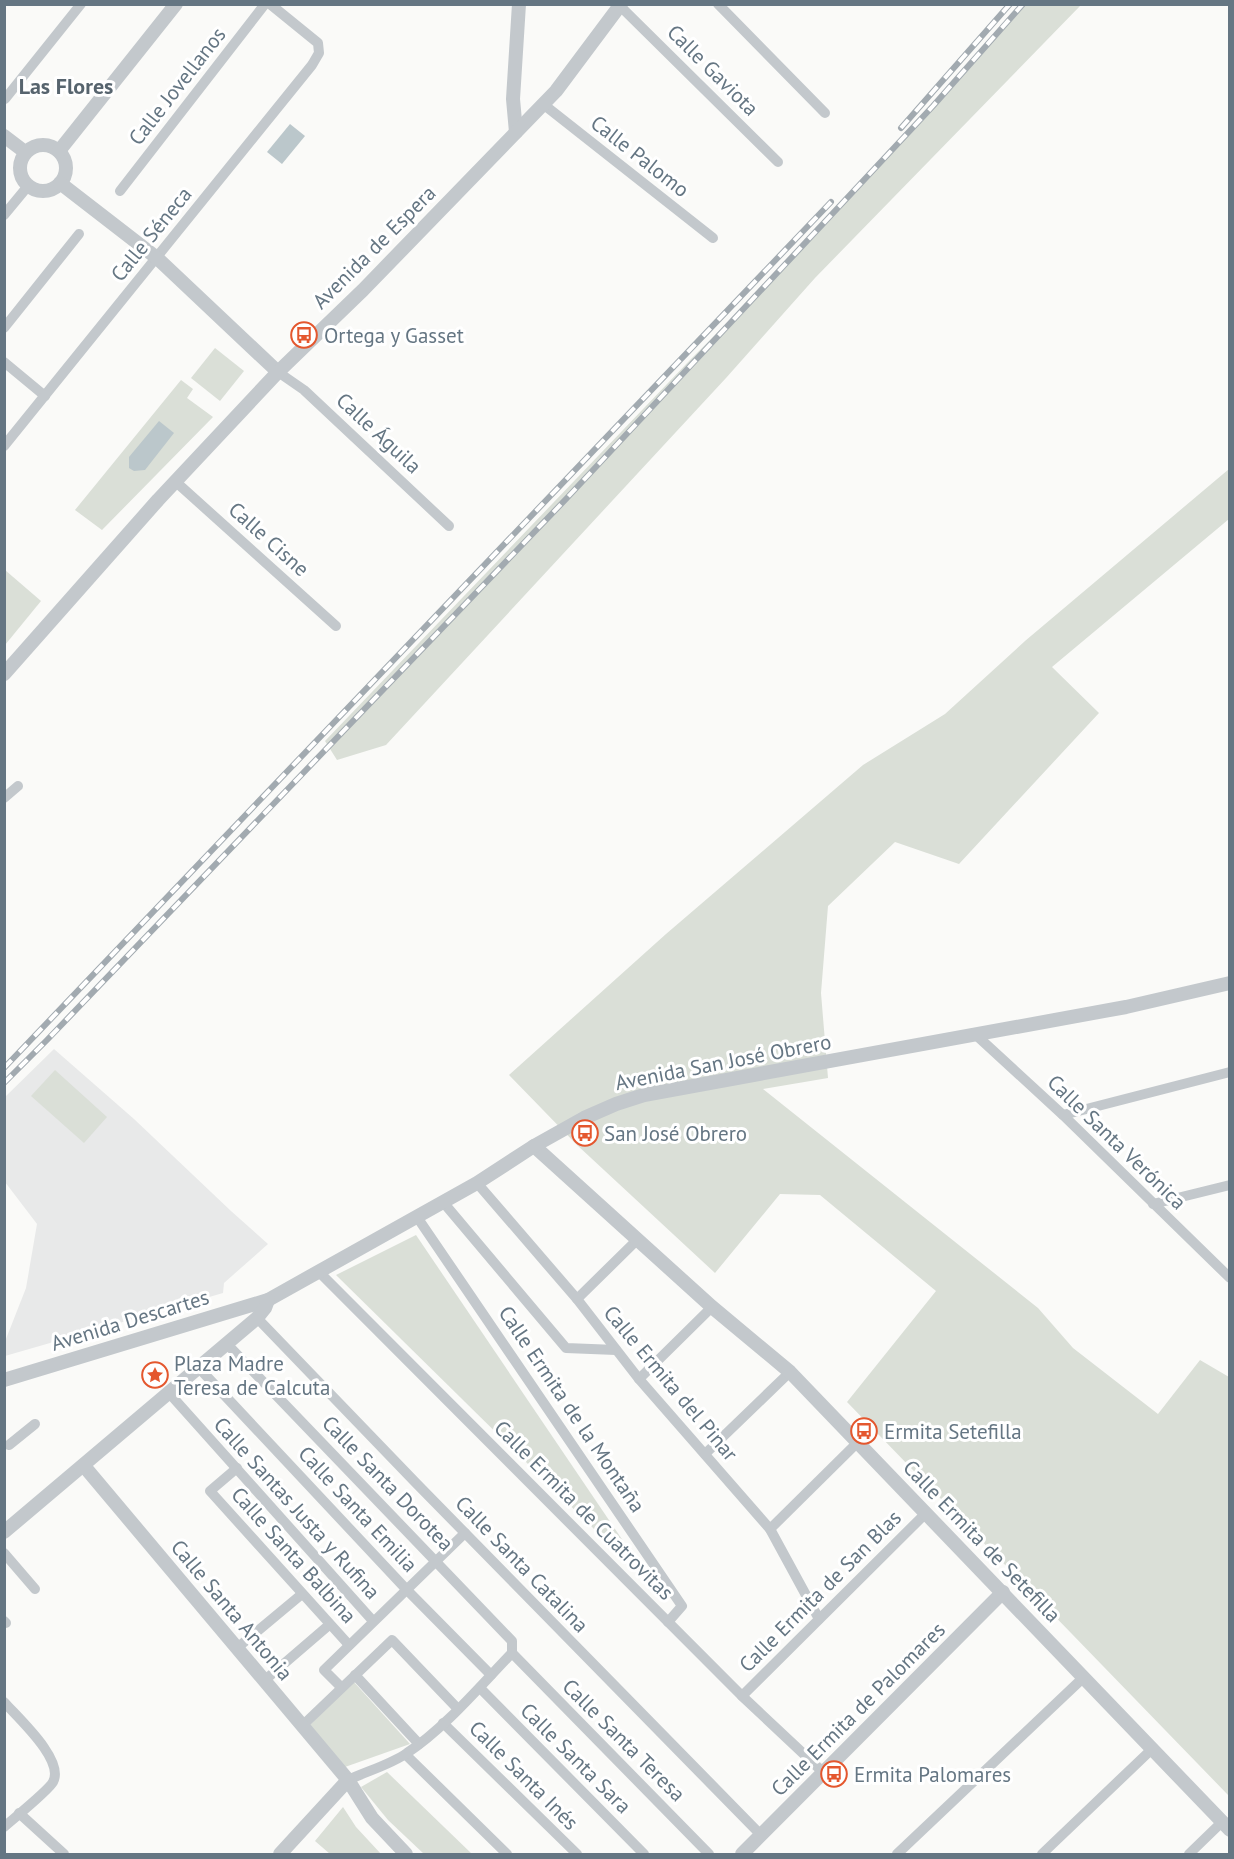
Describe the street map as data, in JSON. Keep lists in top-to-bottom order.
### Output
{
  "streets": {
    "street": [
      "Calle Gaviota",
      "Calle Jovellanos",
      "Calle Palomo",
      "Calle Séneca",
      "Avenida de Espera",
      "Calle Águila",
      "Calle Cisne",
      "Avenida San José Obrero",
      "Calle Santa Verónica",
      "Avenida Descartes",
      "Calle Ermita del Pinar",
      "Calle Ermita de la Montaña",
      "Calle Santa Dorotea",
      "Calle Santas Justa y Rufina",
      "Calle Santa Emilia",
      "Calle Ermita de Cuatrovitas",
      "Calle Ermita de Setefilla",
      "Calle Santa Balbina",
      "Calle Santa Catalina",
      "Calle Ermita de San Blas",
      "Calle Santa Antonia",
      "Calle Ermita de Palomares",
      "Calle Santa Teresa",
      "Calle Santa Sara",
      "Calle Santa Inés"
    ]
  },
  "crossings": [
    ["Calle Gaviota", "Avenida de Espera"],
    ["Calle Jovellanos", "Calle Séneca"],
    ["Calle Palomo", "Avenida de Espera"],
    ["Avenida de Espera", "Calle Águila"],
    ["Avenida de Espera", "Calle Cisne"],
    ["Avenida San José Obrero", "Calle Santa Verónica"],
    ["Avenida San José Obrero", "Avenida Descartes"],
    ["Avenida San José Obrero", "Calle Ermita del Pinar"],
    ["Avenida San José Obrero", "Calle Ermita de la Montaña"],
    ["Avenida San José Obrero", "Calle Ermita de Cuatrovitas"],
    ["Avenida San José Obrero", "Calle Ermita de Setefilla"],
    ["Calle Ermita del Pinar", "Calle Ermita de San Blas"],
    ["Calle Ermita de la Montaña", "Calle Ermita de Cuatrovitas"],
    ["Calle Santa Dorotea", "Calle Santa Teresa"],
    ["Calle Santas Justa y Rufina", "Calle Santa Balbina"],
    ["Calle Ermita de Cuatrovitas", "Calle Ermita de San Blas"],
    ["Calle Ermita de Cuatrovitas", "Calle Ermita de Palomares"],
    ["Calle Ermita de Setefilla", "Calle Ermita de San Blas"],
    ["Calle Ermita de Setefilla", "Calle Ermita de Palomares"],
    ["Calle Santa Catalina", "Calle Ermita de Palomares"]
  ],
  "districts": ["Las Flores"],
  "places": {
    "bus stop": [
      "Ortega y Gasset",
      "San José Obrero",
      "Ermita Setefilla",
      "Ermita Palomares"
    ],
    "place": ["Plaza Madre Teresa de Calcuta"]
  }
}
